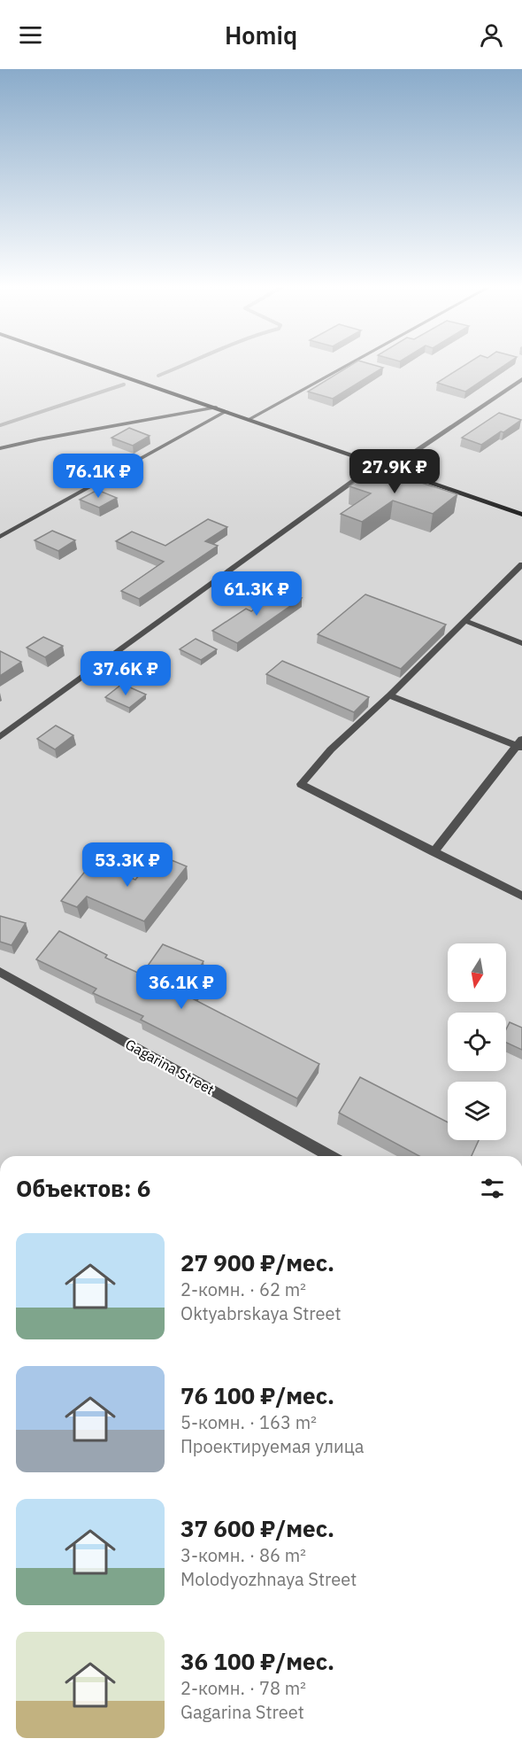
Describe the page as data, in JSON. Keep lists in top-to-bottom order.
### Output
{
  "streets": {
    "street": ["Gagarina Street"]
  },
  "north": "bottom",
  "page": {
    "header": "Homiq",
    "price": [
      "27.9K ₽",
      "76.1K ₽",
      "61.3K ₽",
      "37.6K ₽",
      "53.3K ₽",
      "36.1K ₽"
    ],
    "heading": "Объектов: 6",
    "list": [
      {
        "name": "27 900 ₽/мес.",
        "note": "2-комн. · 62 m² · Oktyabrskaya Street"
      },
      {
        "name": "76 100 ₽/мес.",
        "note": "5-комн. · 163 m² · Проектируемая улица"
      },
      {
        "name": "37 600 ₽/мес.",
        "note": "3-комн. · 86 m² · Molodyozhnaya Street"
      },
      {
        "name": "36 100 ₽/мес.",
        "note": "2-комн. · 78 m² · Gagarina Street"
      }
    ]
  }
}
